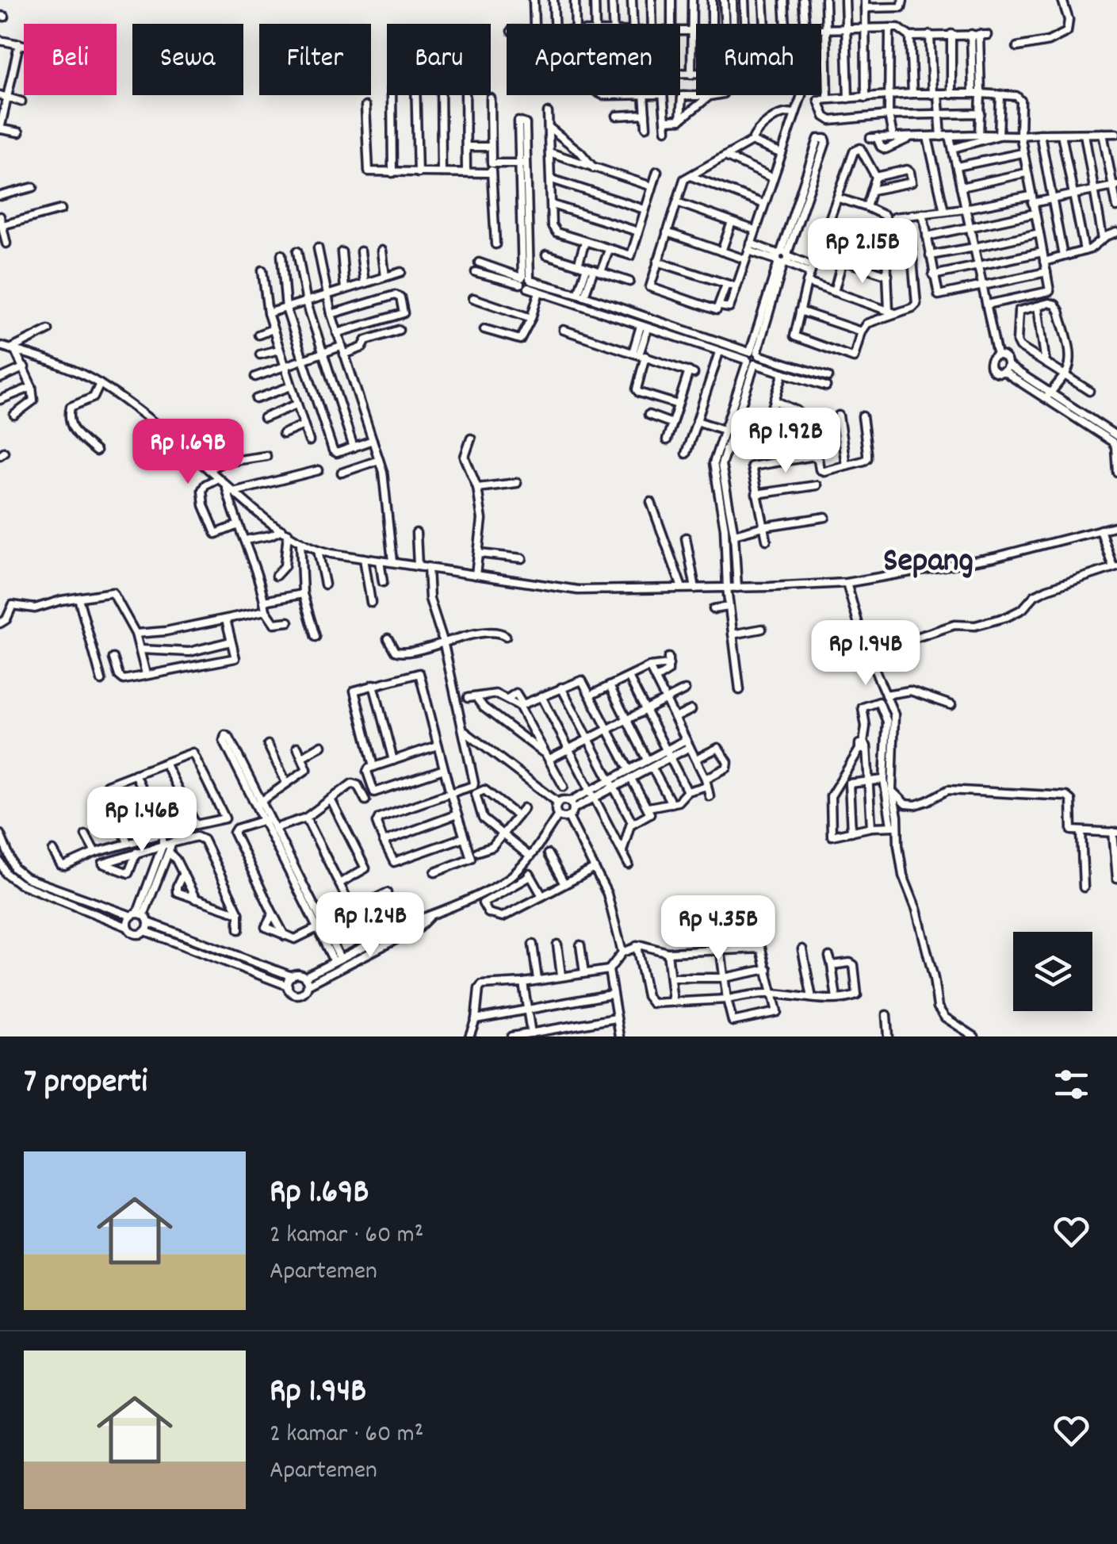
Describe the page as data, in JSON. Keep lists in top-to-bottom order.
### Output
{
  "districts": ["Sepang"],
  "page": {
    "chip": [
      "Beli",
      "Sewa",
      "Filter",
      "Baru",
      "Apartemen",
      "Rumah"
    ],
    "price": [
      "Rp 2.15B",
      "Rp 1.92B",
      "Rp 1.69B",
      "Rp 1.94B",
      "Rp 1.46B",
      "Rp 1.24B",
      "Rp 4.35B"
    ],
    "heading": "7 properti",
    "list": [
      {
        "name": "Rp 1.69B",
        "note": "2 kamar · 60 m² · Apartemen"
      },
      {
        "name": "Rp 1.94B",
        "note": "2 kamar · 60 m² · Apartemen"
      }
    ]
  }
}
